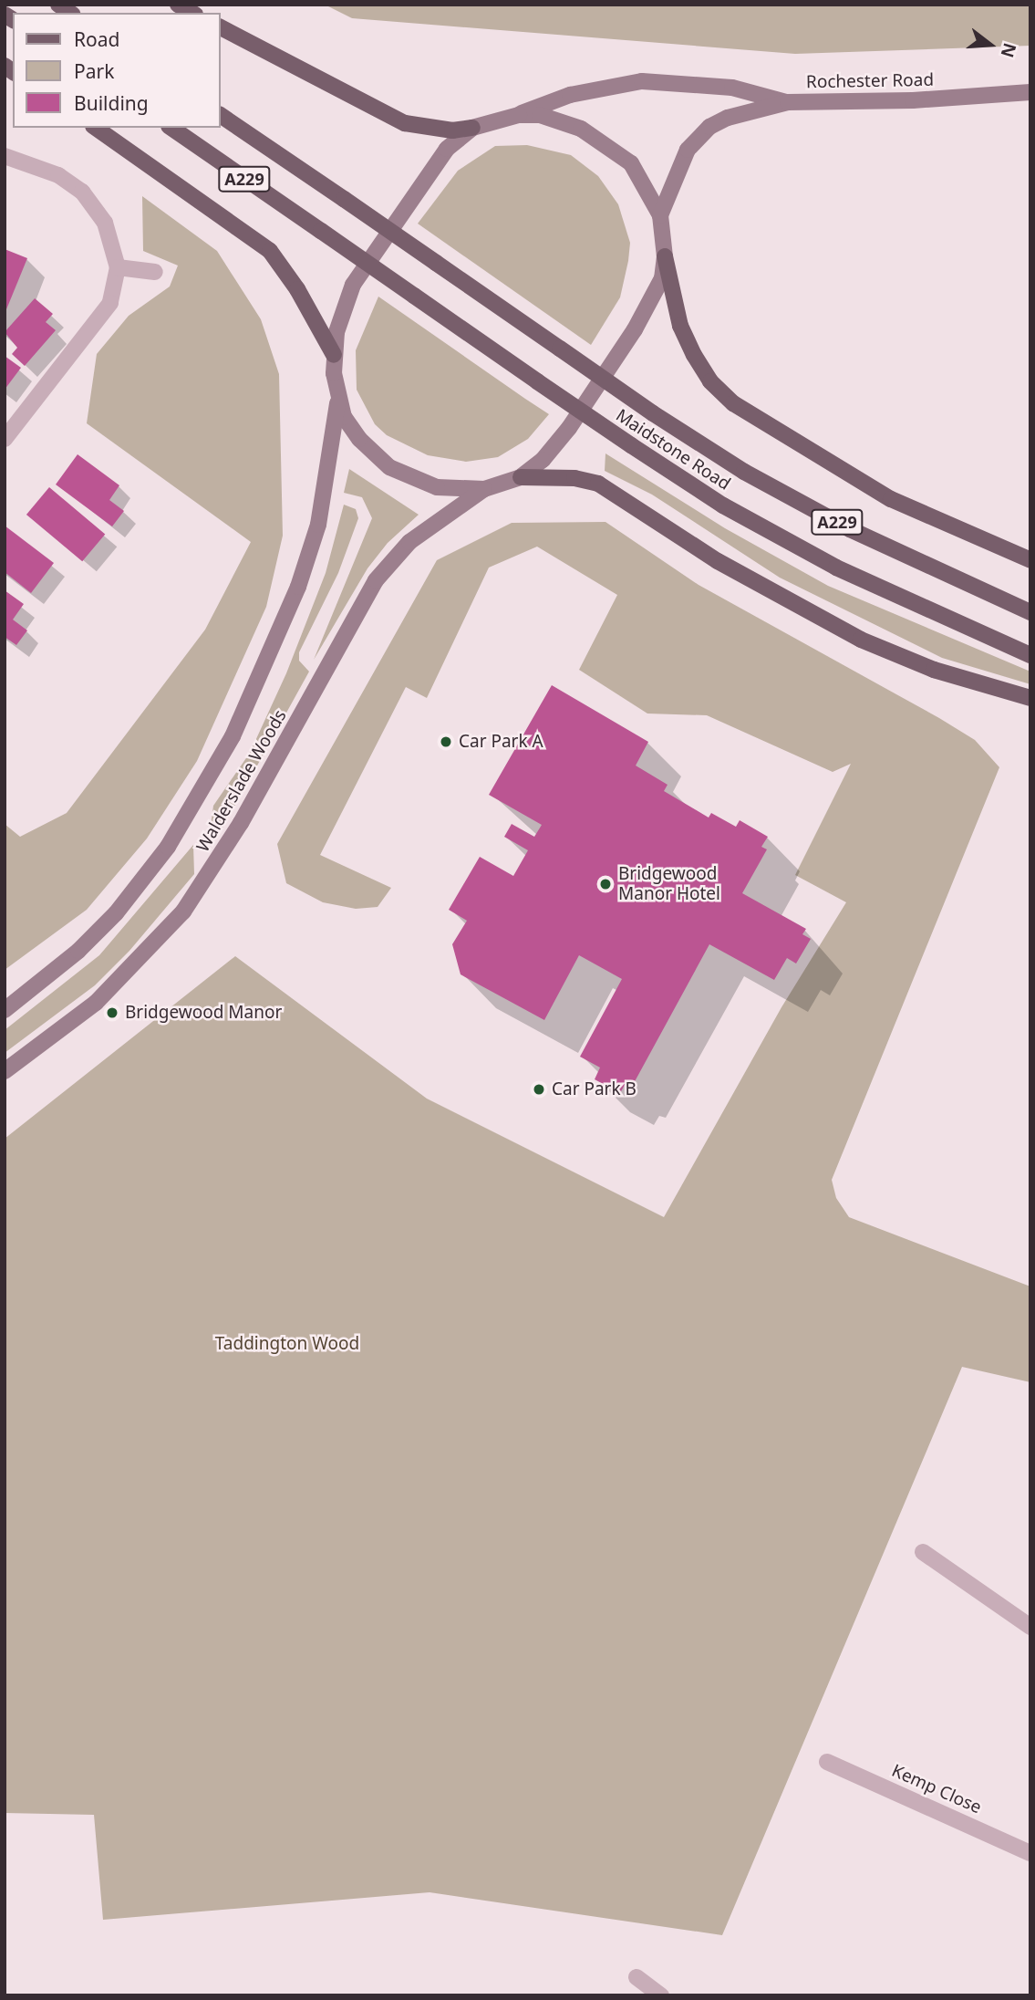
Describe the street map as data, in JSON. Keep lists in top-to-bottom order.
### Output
{
  "streets": {
    "main road": [
      "Rochester Road",
      "A229",
      "Maidstone Road",
      "Walderslade Woods"
    ],
    "street": ["Kemp Close"]
  },
  "parks": ["Taddington Wood"],
  "places": [
    "Car Park A",
    "Bridgewood Manor Hotel",
    "Bridgewood Manor",
    "Car Park B"
  ],
  "legend": ["Road", "Park", "Building"],
  "north": "right"
}
